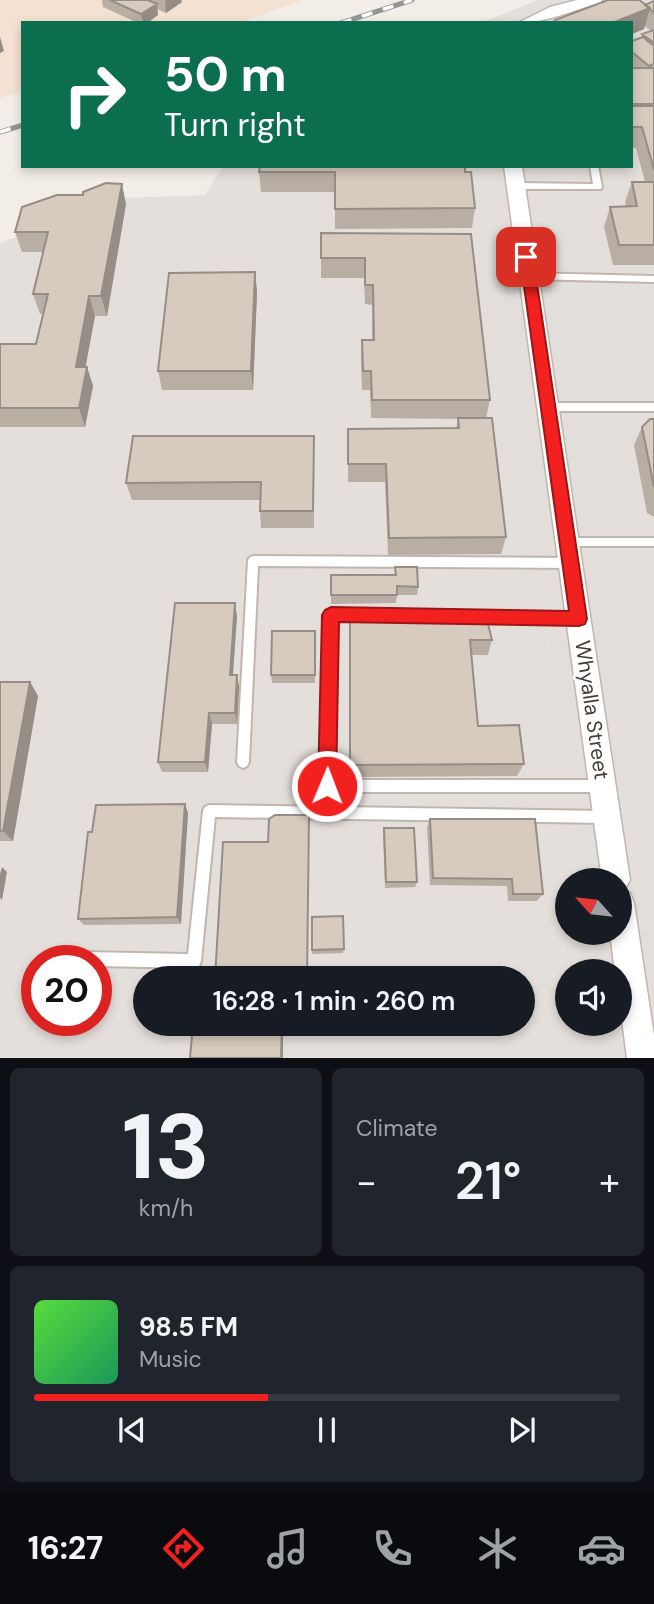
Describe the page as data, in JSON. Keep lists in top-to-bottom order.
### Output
{
  "streets": {
    "street": ["Whyalla Street"]
  },
  "north": "top left",
  "page": {
    "turn": ["50 m", "Turn right"],
    "limit": "20",
    "trip": "16:28 · 1 min · 260 m",
    "tile": [
      ["13", "km/h"],
      "Climate"
    ],
    "heat": ["−", "21°", "+"],
    "song": ["98.5 FM", "Music"],
    "tabs": "16:27"
  }
}
